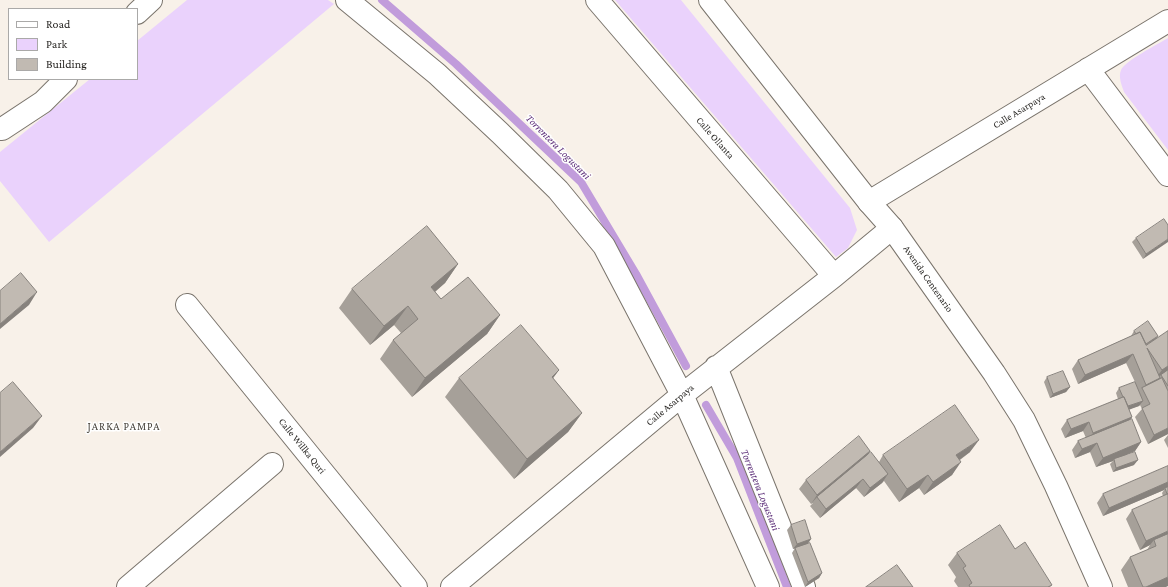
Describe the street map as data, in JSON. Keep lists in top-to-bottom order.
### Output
{
  "streets": {
    "street": [
      "Calle Asarpaya",
      "Calle Ollanta",
      "Avenida Centenario",
      "Calle Willka Quri"
    ]
  },
  "crossings": [
    ["Calle Asarpaya", "Calle Ollanta"],
    ["Calle Asarpaya", "Avenida Centenario"]
  ],
  "districts": ["JARKA PAMPA"],
  "water": ["Torrentera Logustani"],
  "legend": ["Road", "Park", "Building"]
}
